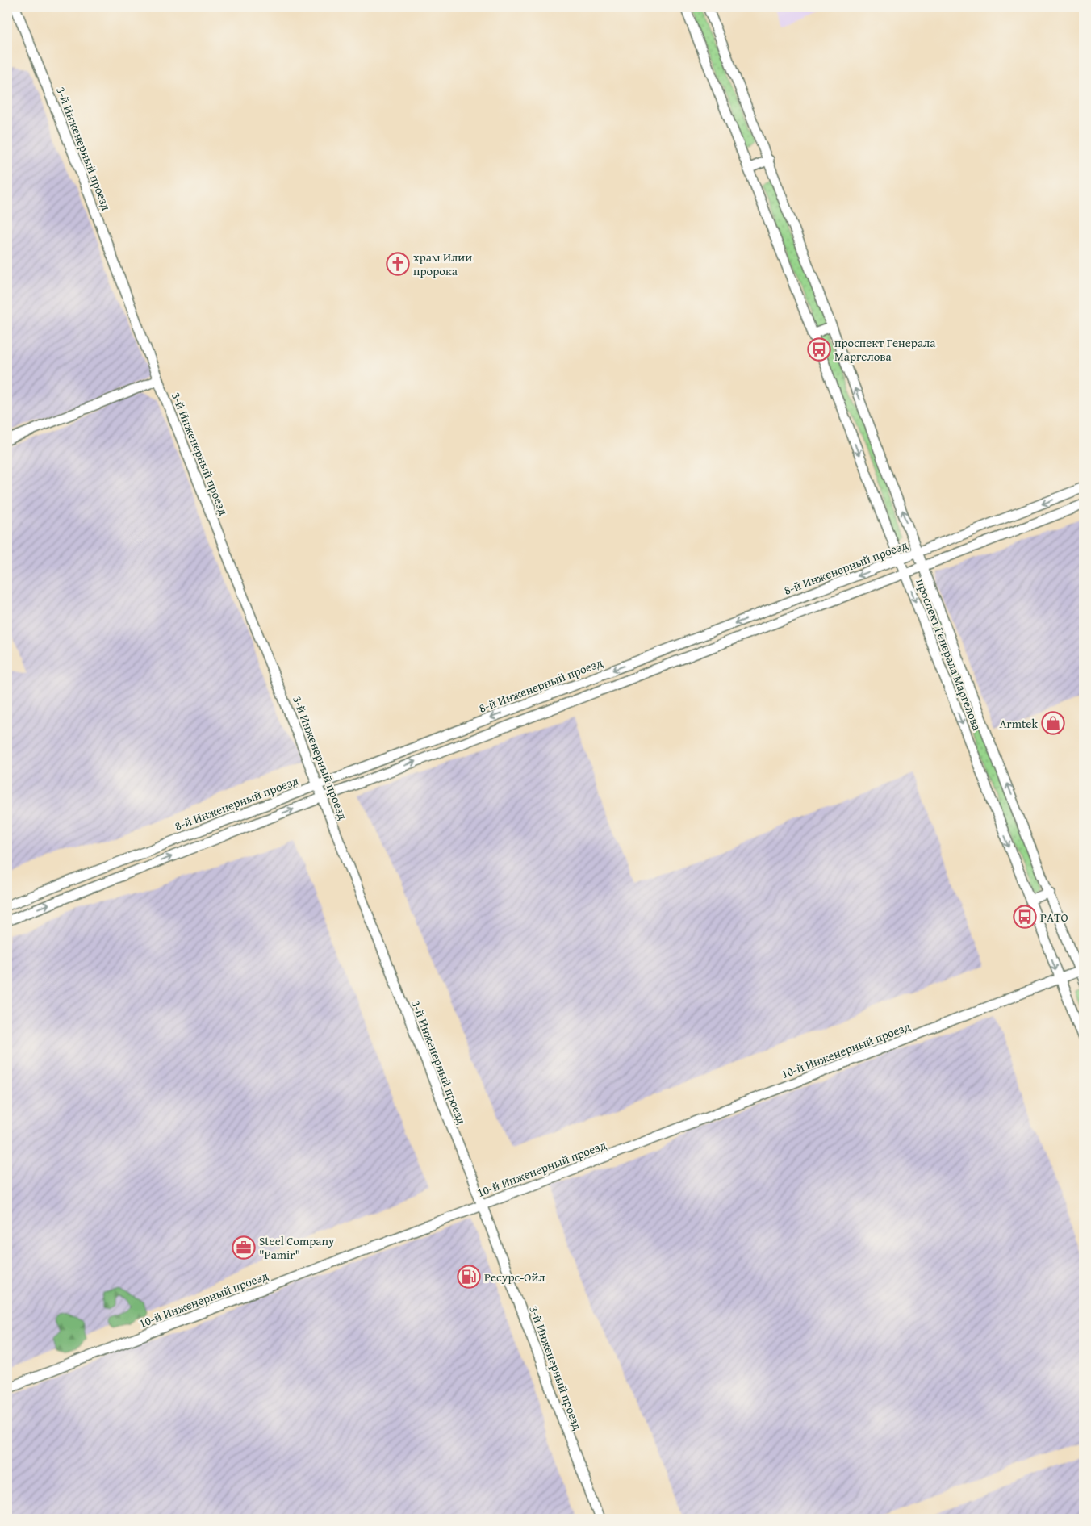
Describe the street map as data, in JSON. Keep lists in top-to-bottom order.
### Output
{
  "streets": {
    "street": [
      "3-й Инженерный проезд",
      "8-й Инженерный проезд",
      "проспект Генерала Маргелова",
      "10-й Инженерный проезд"
    ]
  },
  "crossings": [
    ["3-й Инженерный проезд", "8-й Инженерный проезд"],
    ["3-й Инженерный проезд", "10-й Инженерный проезд"],
    ["8-й Инженерный проезд", "проспект Генерала Маргелова"],
    ["проспект Генерала Маргелова", "10-й Инженерный проезд"]
  ],
  "places": {
    "church": ["храм Илии пророка"],
    "bus stop": ["проспект Генерала Маргелова", "РАТО"],
    "shop": ["Armtek"],
    "office": ["Steel Company \"Pamir\""],
    "fuel station": ["Ресурс-Ойл"]
  }
}
